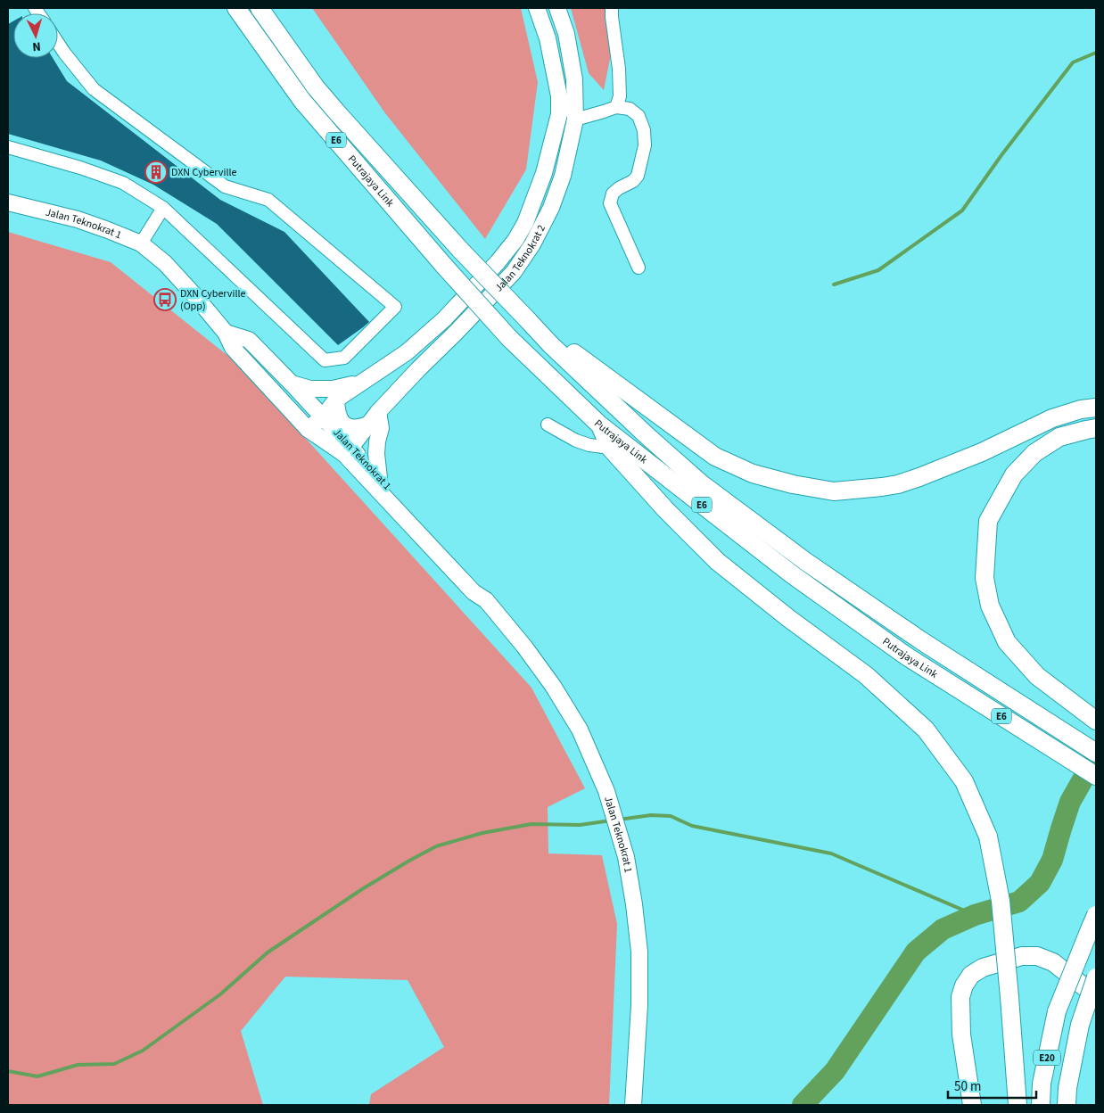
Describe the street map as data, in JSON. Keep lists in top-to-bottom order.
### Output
{
  "streets": {
    "highway": ["E6", "Putrajaya Link", "E20"],
    "main road": ["Jalan Teknokrat 1", "Jalan Teknokrat 2"]
  },
  "crossings": [
    ["Jalan Teknokrat 1", "Jalan Teknokrat 2"]
  ],
  "places": {
    "building": ["DXN Cyberville"],
    "bus stop": ["DXN Cyberville (Opp)"]
  },
  "scale_bar": "50 m",
  "north": "bottom"
}
